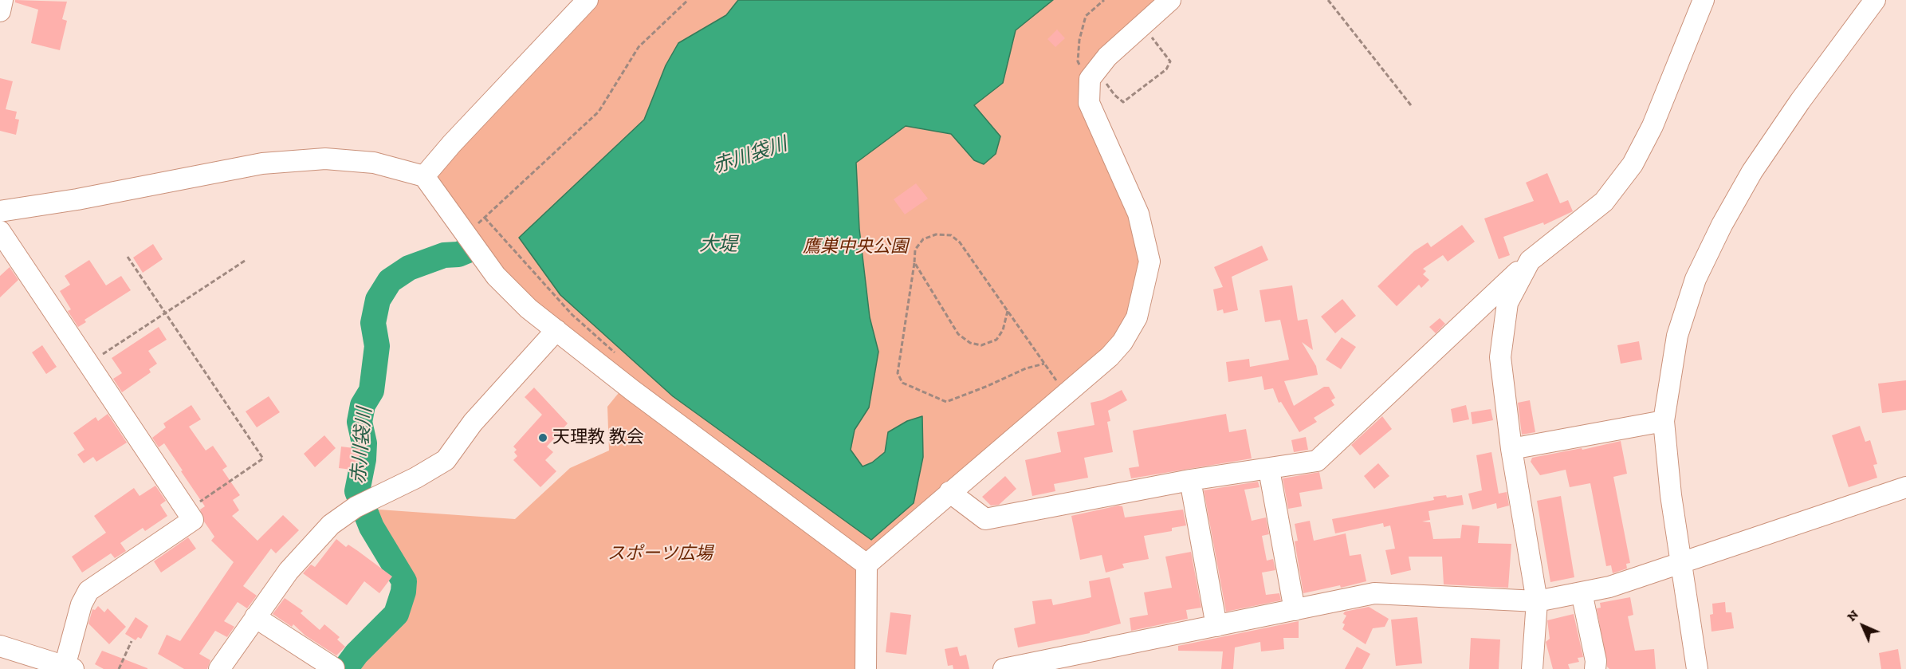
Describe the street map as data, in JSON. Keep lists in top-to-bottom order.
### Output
{
  "water": ["赤川袋川", "大堤"],
  "parks": ["鷹巣中央公園", "スポーツ広場"],
  "places": ["天理教 教会"],
  "north": "top left"
}
